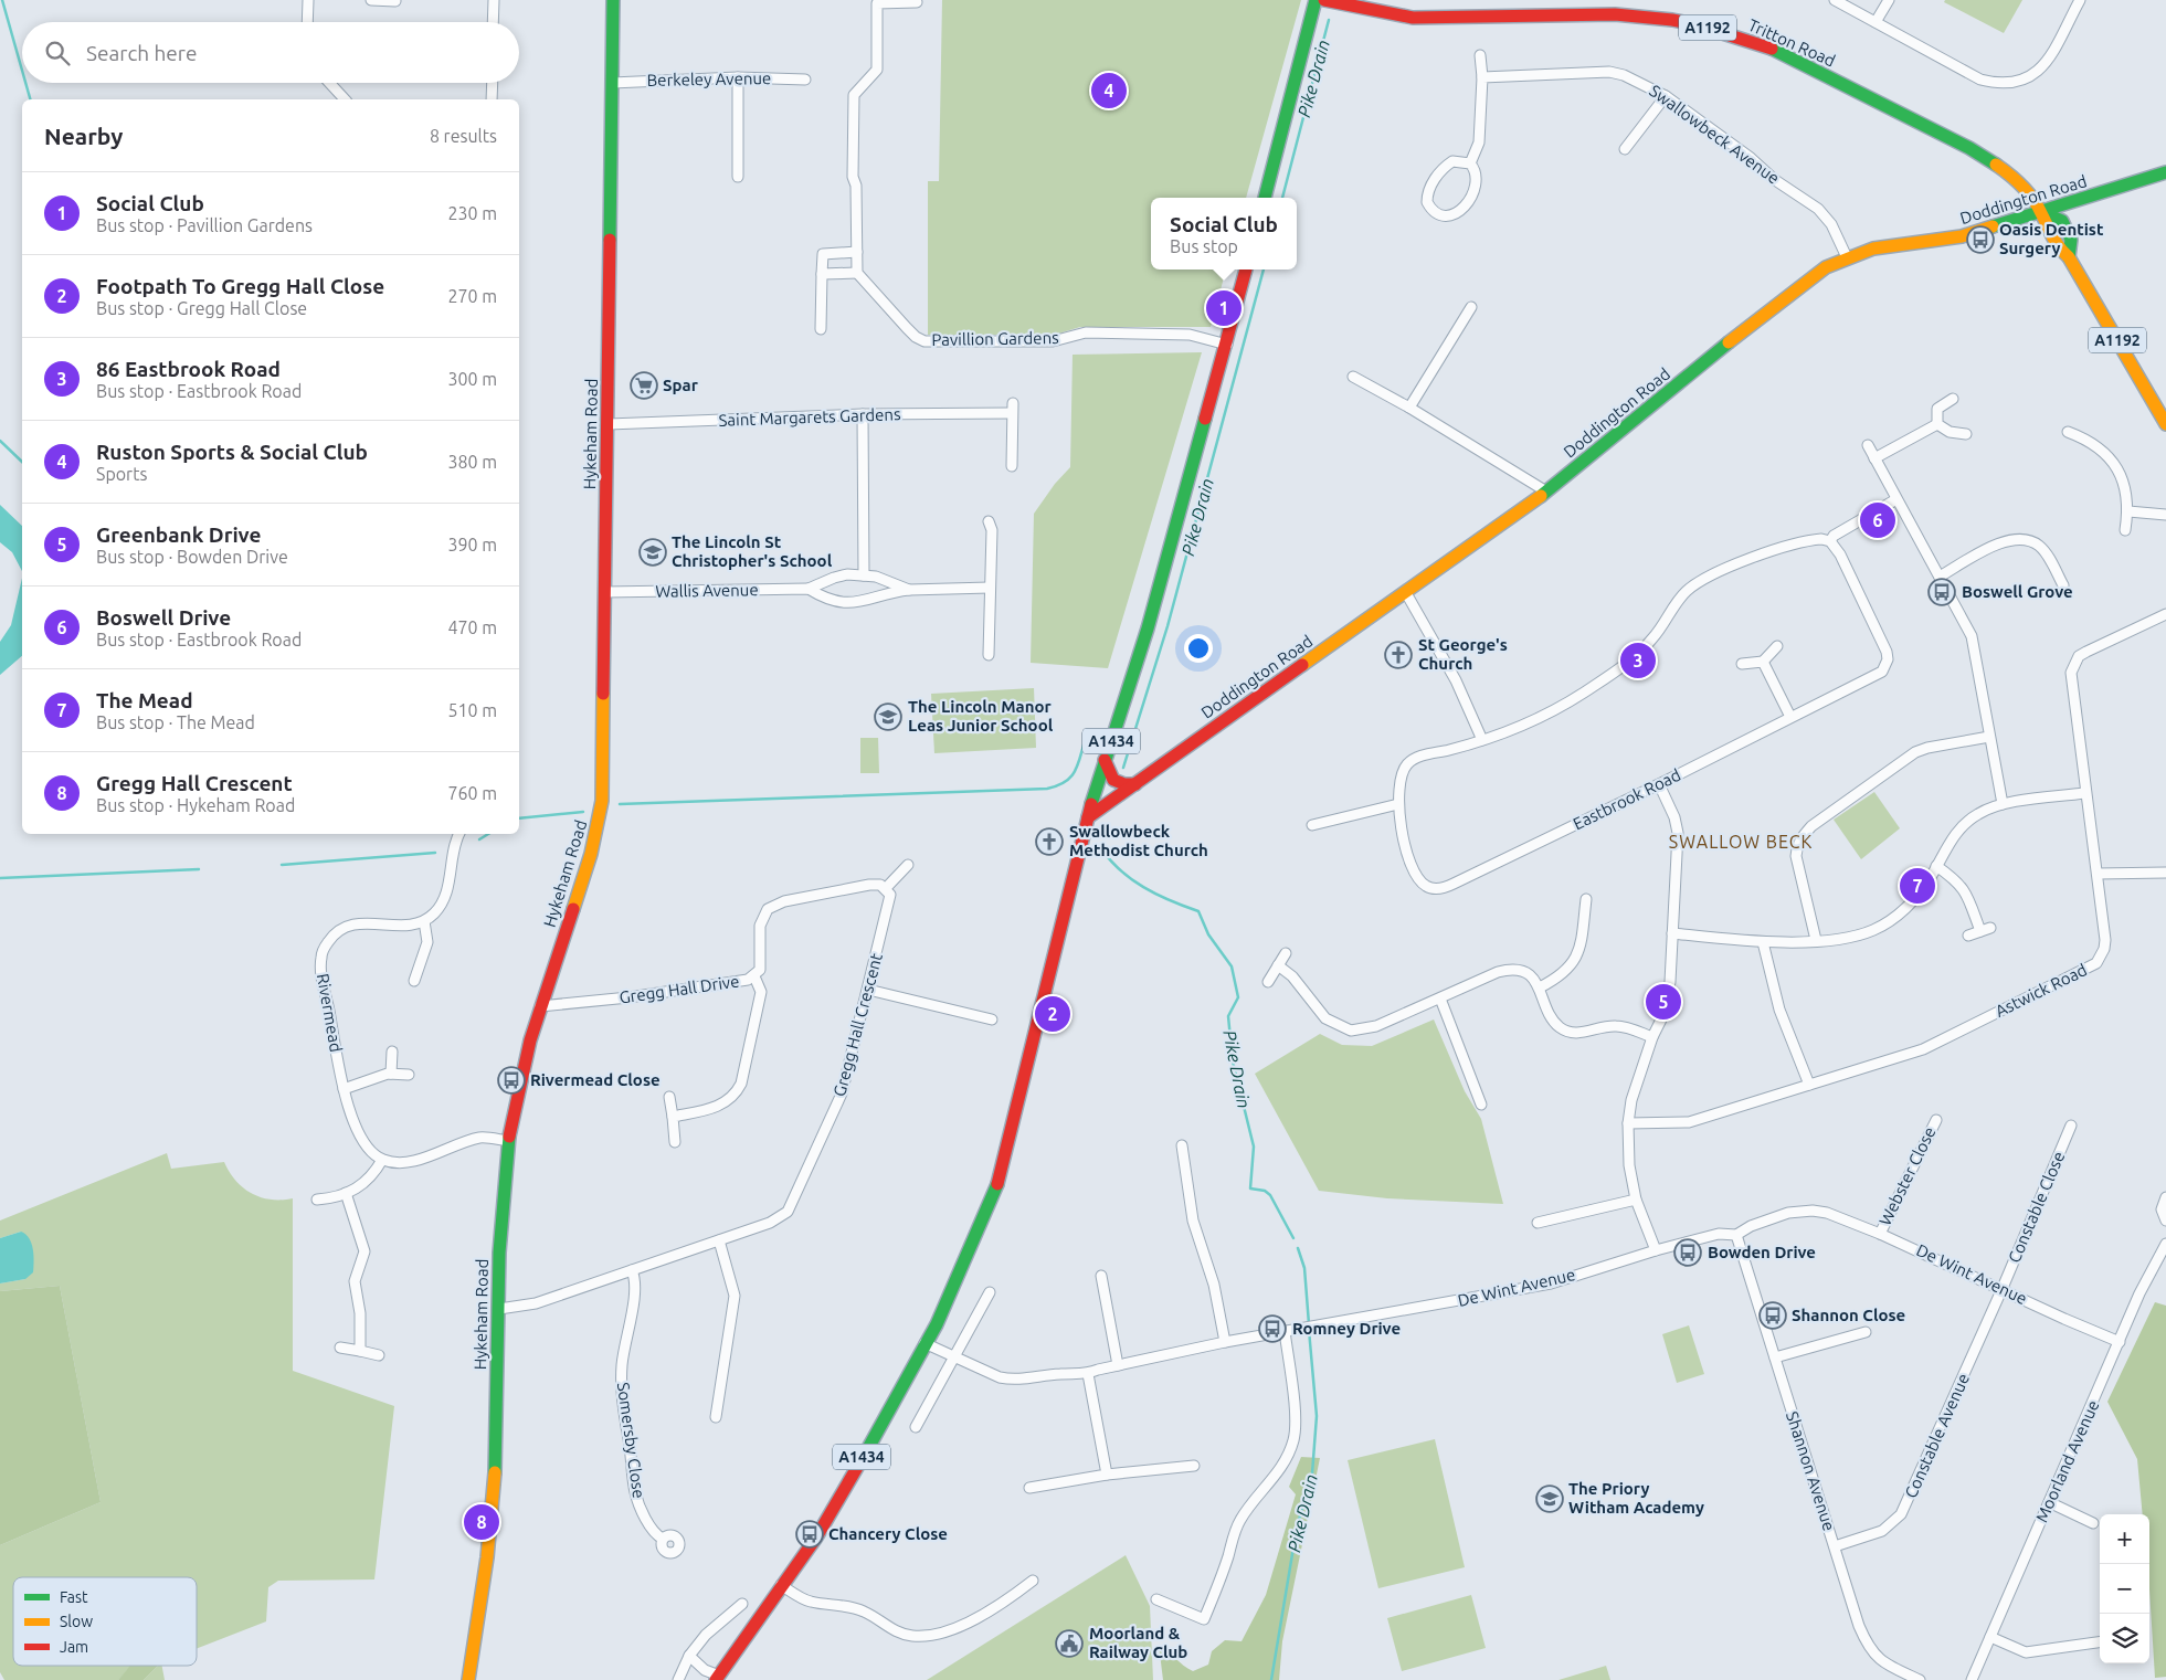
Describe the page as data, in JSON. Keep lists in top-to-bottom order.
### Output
{
  "streets": {
    "main road": [
      "A1192",
      "Tritton Road",
      "Doddington Road",
      "Hykeham Road",
      "A1434"
    ],
    "street": [
      "Berkeley Avenue",
      "Swallowbeck Avenue",
      "Pavillion Gardens",
      "Saint Margarets Gardens",
      "Wallis Avenue",
      "Eastbrook Road",
      "Gregg Hall Drive",
      "Astwick Road",
      "Rivermead",
      "Gregg Hall Crescent",
      "Webster Close",
      "Constable Close",
      "De Wint Avenue",
      "Constable Avenue",
      "Somersby Close",
      "Moorland Avenue",
      "Shannon Avenue"
    ]
  },
  "crossings": [
    ["Tritton Road", "Doddington Road"],
    ["Berkeley Avenue", "Hykeham Road"],
    ["Swallowbeck Avenue", "Doddington Road"],
    ["Doddington Road", "A1434"],
    ["Pavillion Gardens", "A1434"],
    ["Saint Margarets Gardens", "Hykeham Road"],
    ["Hykeham Road", "Wallis Avenue"],
    ["Hykeham Road", "Gregg Hall Drive"],
    ["Hykeham Road", "Gregg Hall Crescent"],
    ["A1434", "De Wint Avenue"],
    ["Gregg Hall Drive", "Gregg Hall Crescent"],
    ["Gregg Hall Crescent", "Somersby Close"],
    ["Webster Close", "De Wint Avenue"],
    ["Constable Close", "De Wint Avenue"],
    ["Constable Close", "Constable Avenue"],
    ["De Wint Avenue", "Constable Avenue"],
    ["De Wint Avenue", "Moorland Avenue"],
    ["De Wint Avenue", "Shannon Avenue"],
    ["Constable Avenue", "Shannon Avenue"]
  ],
  "districts": ["SWALLOW BECK"],
  "water": ["Pike Drain"],
  "places": {
    "bus stop": [
      "Oasis Dentist Surgery",
      "Boswell Grove",
      "Rivermead Close",
      "Bowden Drive",
      "Shannon Close",
      "Romney Drive",
      "Chancery Close"
    ],
    "supermarket": ["Spar"],
    "school or university": ["The Lincoln St Christopher's School", "The Lincoln Manor Leas Junior School", "The Priory Witham Academy"],
    "church": ["St George's Church", "Swallowbeck Methodist Church"],
    "public building": ["Moorland & Railway Club"]
  },
  "legend": ["Fast", "Slow", "Jam"],
  "page": {
    "search": "Search here",
    "pins": [
      "4",
      "1",
      "6",
      "3",
      "7",
      "5",
      "2",
      "8"
    ],
    "heading": ["Nearby", "8 results"],
    "list": [
      {
        "mark": "1",
        "name": "Social Club",
        "note": "Bus stop · Pavillion Gardens",
        "value": "230 m"
      },
      {
        "mark": "2",
        "name": "Footpath To Gregg Hall Close",
        "note": "Bus stop · Gregg Hall Close",
        "value": "270 m"
      },
      {
        "mark": "3",
        "name": "86 Eastbrook Road",
        "note": "Bus stop · Eastbrook Road",
        "value": "300 m"
      },
      {
        "mark": "4",
        "name": "Ruston Sports & Social Club",
        "note": "Sports",
        "value": "380 m"
      },
      {
        "mark": "5",
        "name": "Greenbank Drive",
        "note": "Bus stop · Bowden Drive",
        "value": "390 m"
      },
      {
        "mark": "6",
        "name": "Boswell Drive",
        "note": "Bus stop · Eastbrook Road",
        "value": "470 m"
      },
      {
        "mark": "7",
        "name": "The Mead",
        "note": "Bus stop · The Mead",
        "value": "510 m"
      },
      {
        "mark": "8",
        "name": "Gregg Hall Crescent",
        "note": "Bus stop · Hykeham Road",
        "value": "760 m"
      }
    ],
    "popup": ["Social Club", "Bus stop"],
    "map_buttons": ["+", "−"]
  }
}
